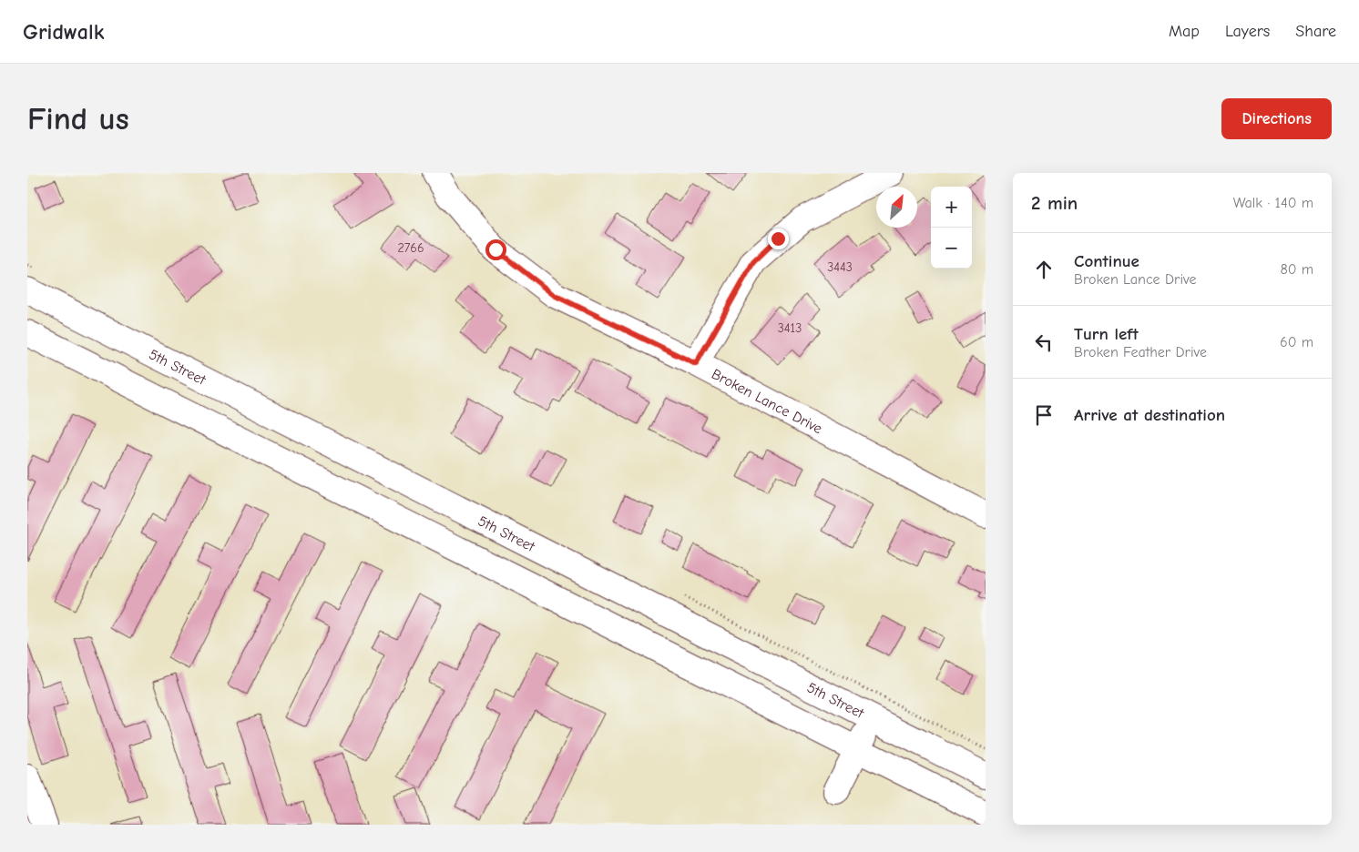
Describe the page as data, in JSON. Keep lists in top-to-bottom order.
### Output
{
  "streets": {
    "street": ["5th Street", "Broken Lance Drive"]
  },
  "house_numbers": ["2766", "3443", "3413"],
  "north": "top right",
  "page": {
    "header": "Gridwalk",
    "nav": ["Map", "Layers", "Share"],
    "buttons": "Directions",
    "title": "Find us",
    "heading": ["2 min", "Walk · 140 m"],
    "map_buttons": ["+", "−"],
    "list": [
      ["Continue", "Broken Lance Drive", "80 m"],
      ["Turn left", "Broken Feather Drive", "60 m"],
      "Arrive at destination"
    ]
  }
}
